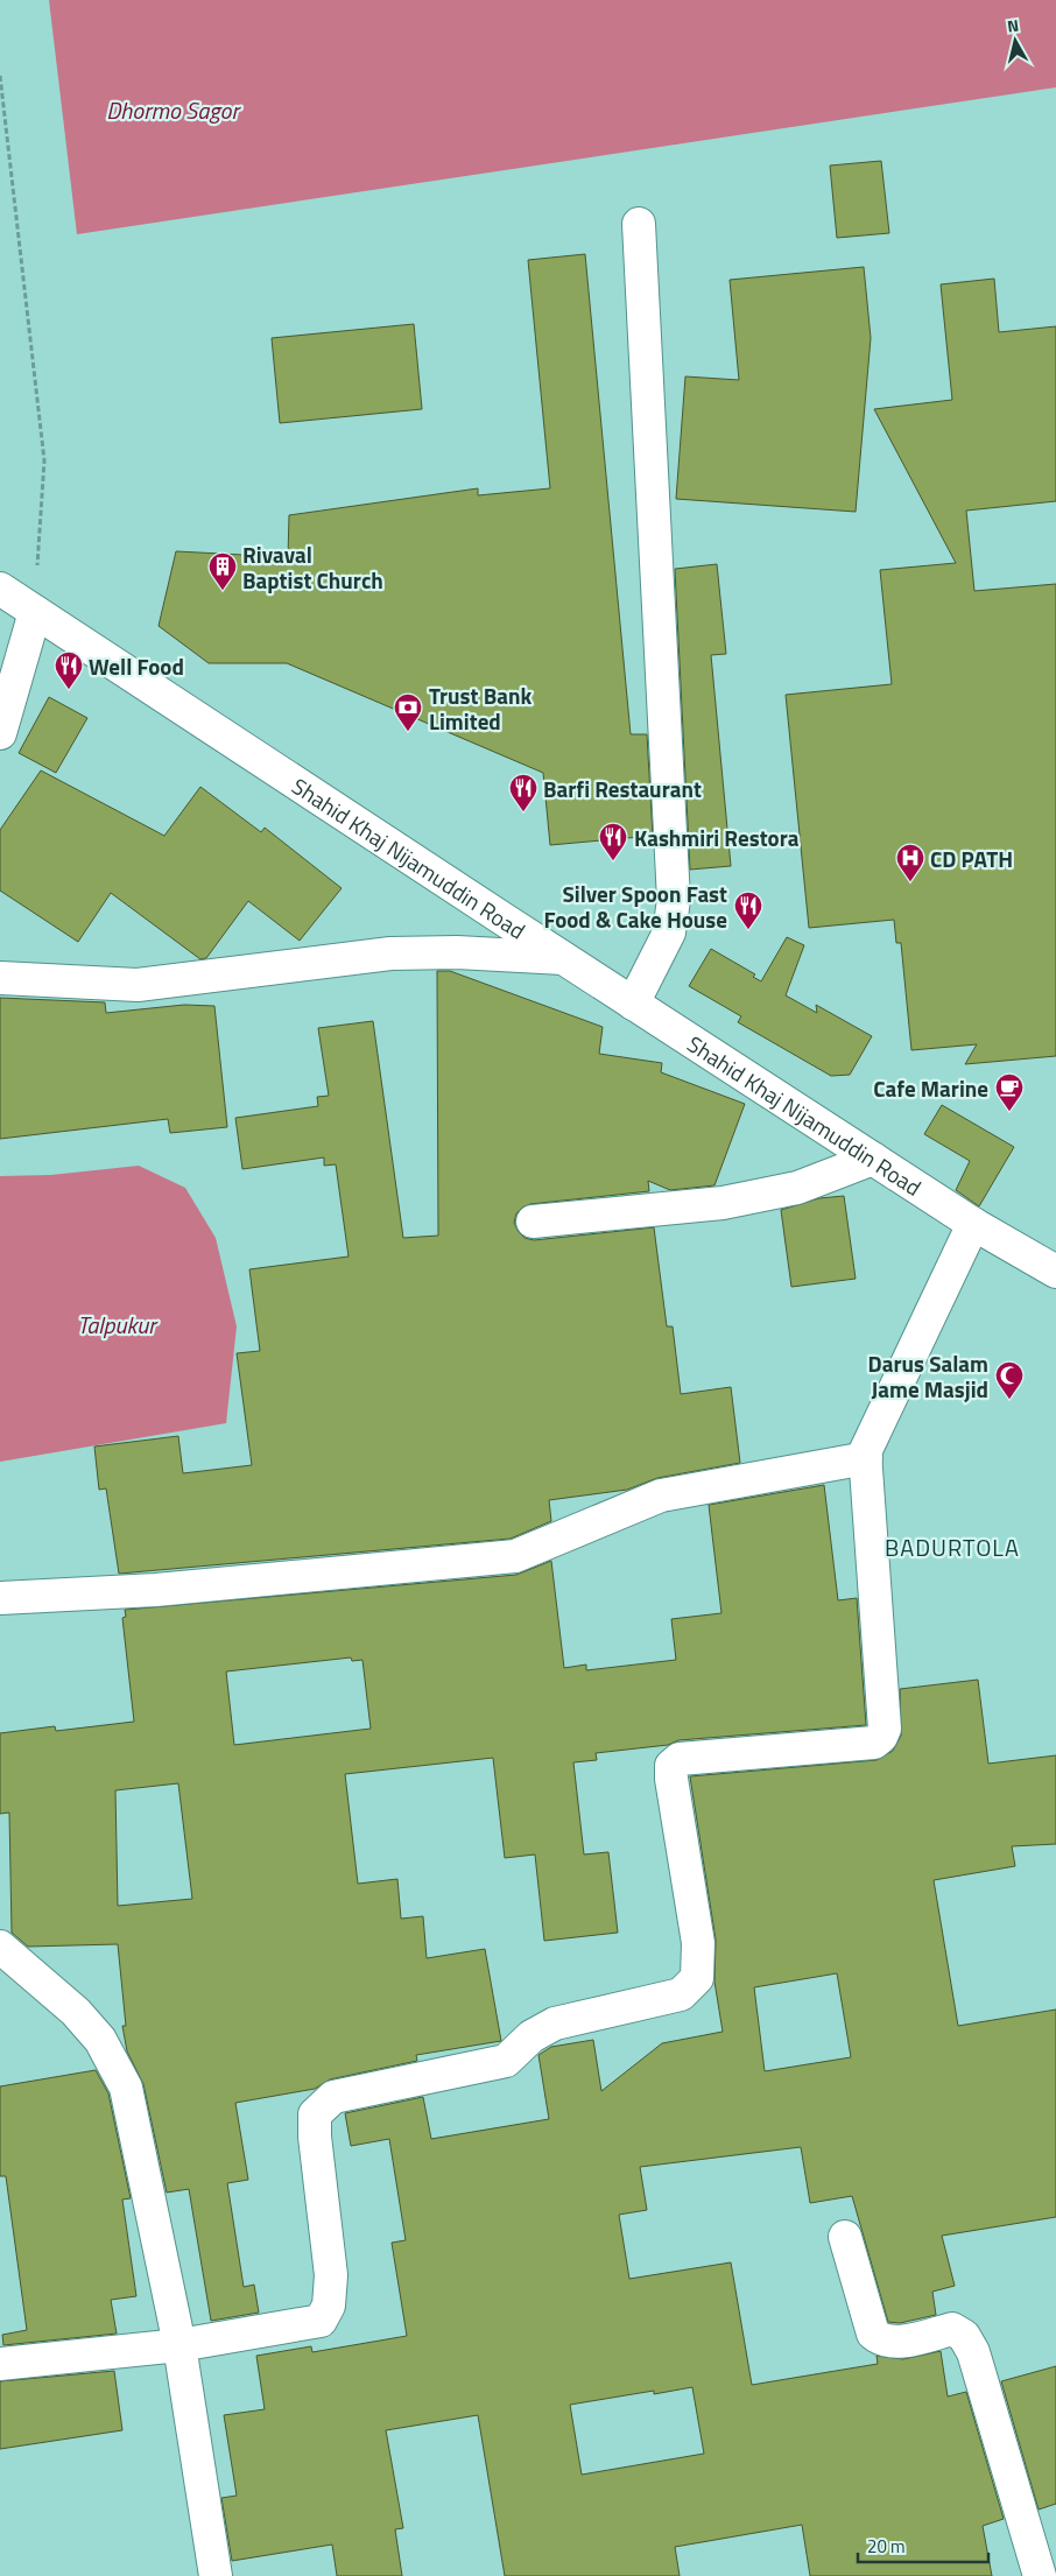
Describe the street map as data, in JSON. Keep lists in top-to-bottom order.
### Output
{
  "streets": {
    "street": ["Shahid Khaj Nijamuddin Road"]
  },
  "districts": ["BADURTOLA"],
  "water": ["Dhormo Sagor", "Talpukur"],
  "places": {
    "building": ["Rivaval Baptist Church"],
    "restaurant": [
      "Well Food",
      "Barfi Restaurant",
      "Kashmiri Restora",
      "Silver Spoon Fast Food & Cake House"
    ],
    "bank": ["Trust Bank Limited"],
    "hospital": ["CD PATH"],
    "cafe": ["Cafe Marine"],
    "mosque": ["Darus Salam Jame Masjid"]
  },
  "scale_bar": "20 m",
  "north": "top"
}
